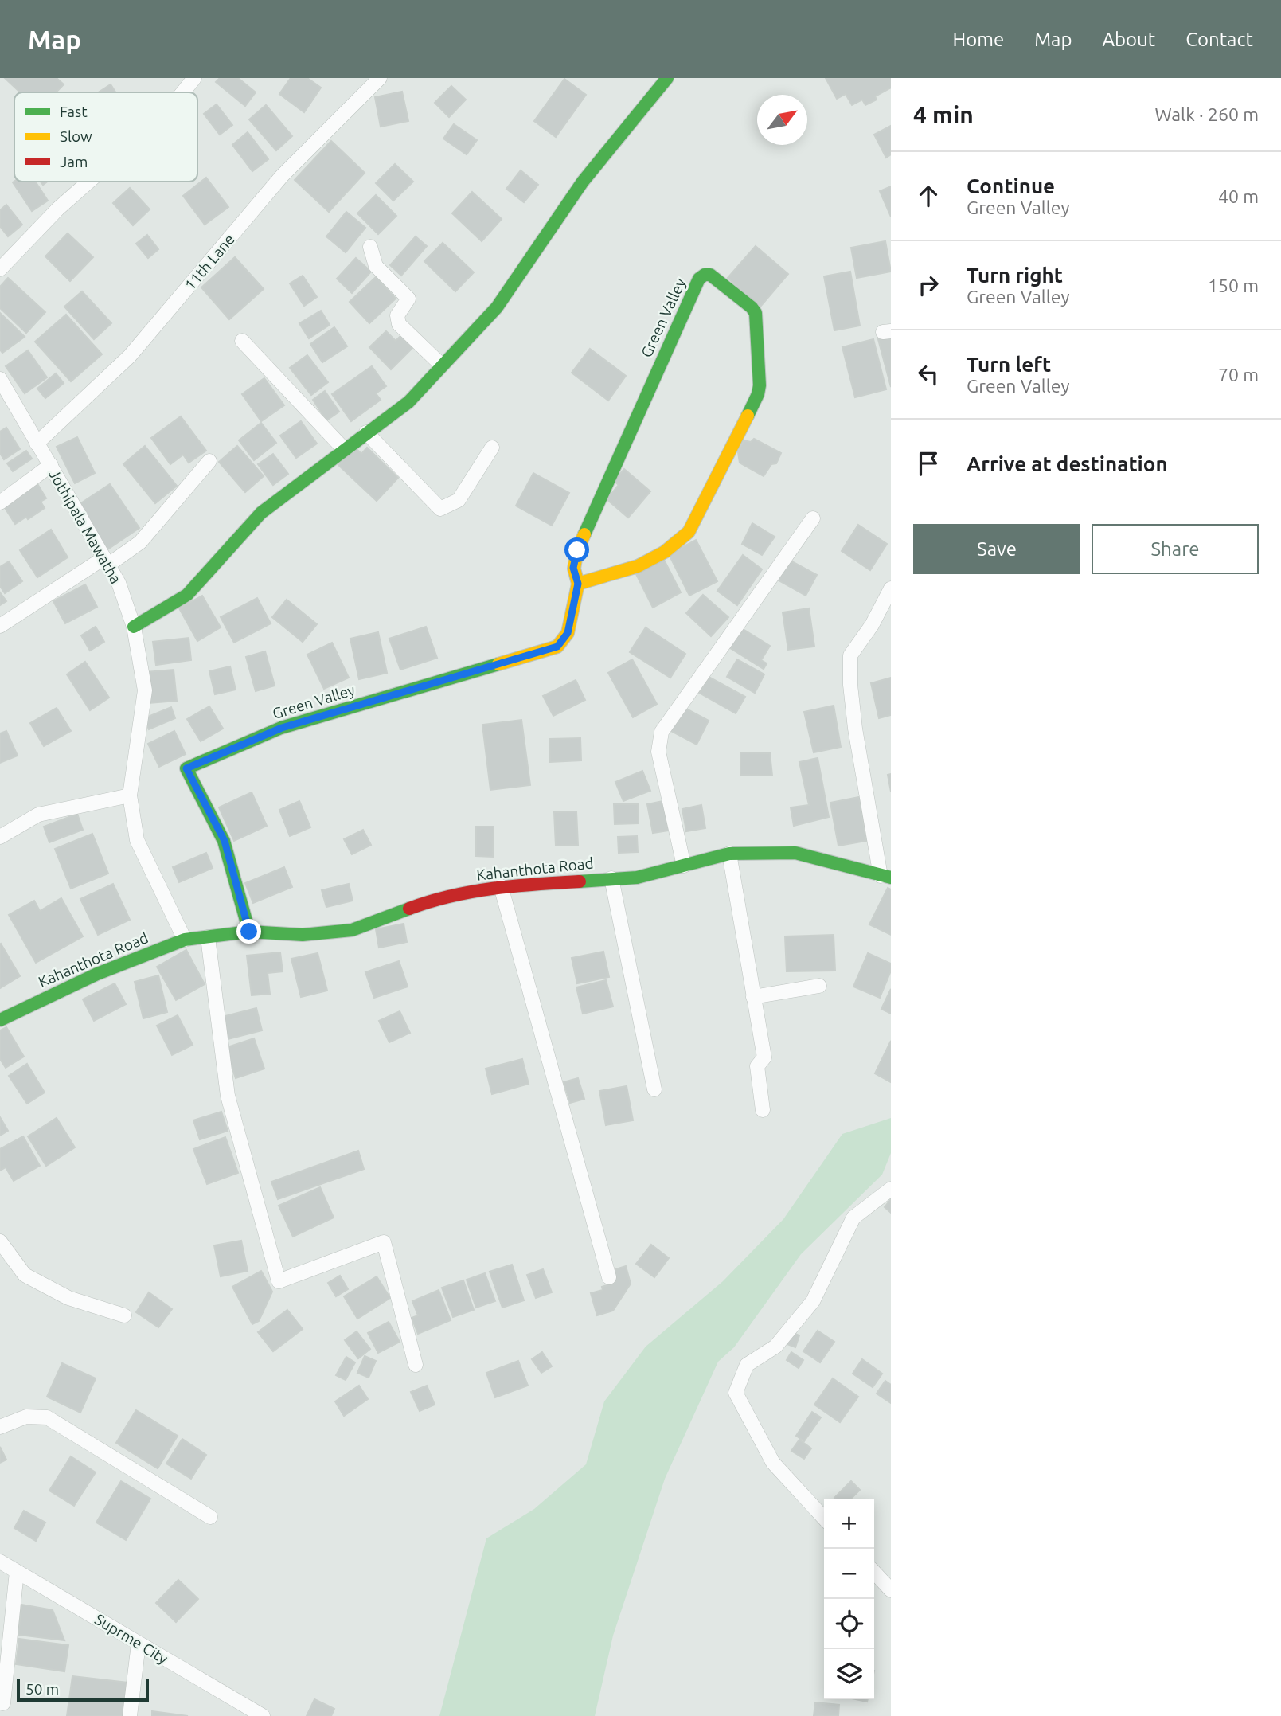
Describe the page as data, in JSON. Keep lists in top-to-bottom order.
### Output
{
  "streets": {
    "street": [
      "11th Lane",
      "Green Valley",
      "Jothipala Mawatha",
      "Kahanthota Road",
      "Suprme City"
    ]
  },
  "crossings": [
    ["11th Lane", "Jothipala Mawatha"],
    ["Green Valley", "Kahanthota Road"],
    ["Jothipala Mawatha", "Kahanthota Road"]
  ],
  "legend": ["Fast", "Slow", "Jam"],
  "scale_bar": "50 m",
  "north": "top right",
  "page": {
    "header": "Map",
    "nav": [
      "Home",
      "Map",
      "About",
      "Contact"
    ],
    "heading": ["4 min", "Walk · 260 m"],
    "list": [
      ["Continue", "Green Valley", "40 m"],
      ["Turn right", "Green Valley", "150 m"],
      ["Turn left", "Green Valley", "70 m"],
      "Arrive at destination"
    ],
    "buttons": ["Save", "Share"],
    "map_buttons": ["+", "−"],
    "scale": "50 m"
  }
}
